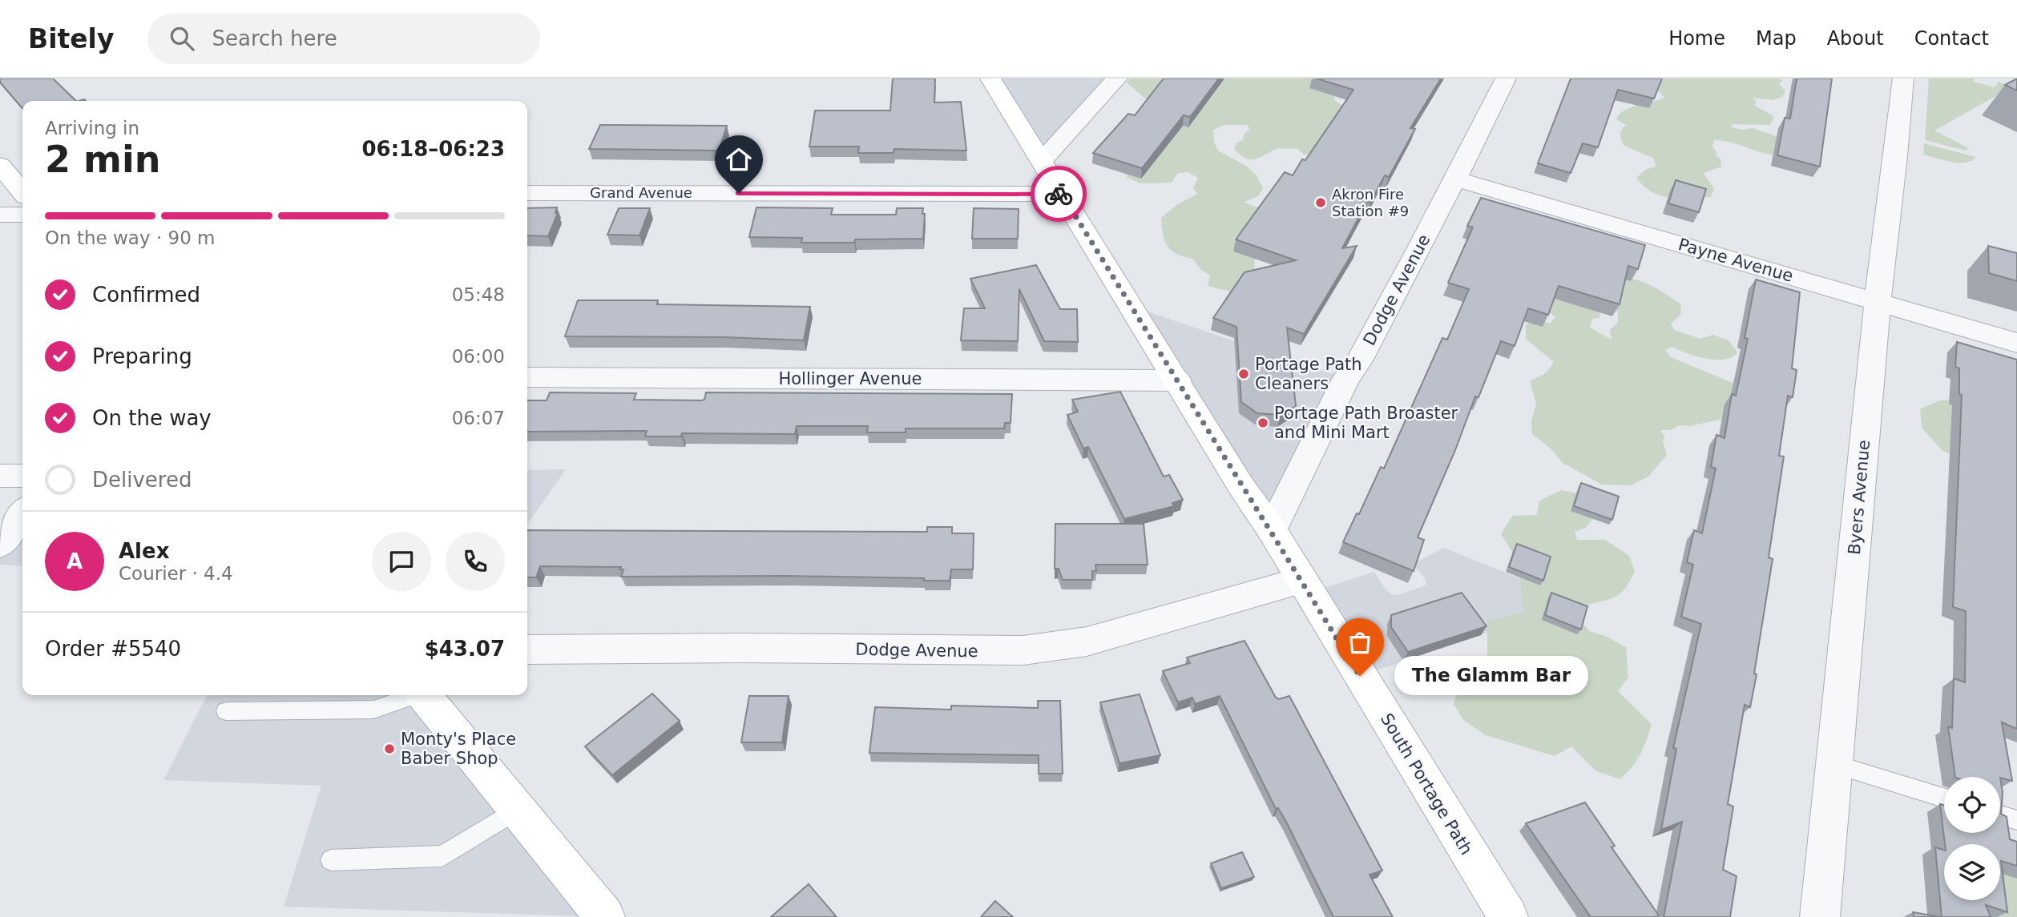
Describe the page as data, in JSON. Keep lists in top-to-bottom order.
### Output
{
  "streets": {
    "main road": ["South Portage Path"],
    "street": [
      "Grand Avenue",
      "Payne Avenue",
      "Dodge Avenue",
      "Hollinger Avenue",
      "Byers Avenue"
    ]
  },
  "crossings": [
    ["Grand Avenue", "South Portage Path"],
    ["Payne Avenue", "Dodge Avenue"],
    ["Payne Avenue", "Byers Avenue"],
    ["Dodge Avenue", "South Portage Path"],
    ["Hollinger Avenue", "South Portage Path"]
  ],
  "places": [
    "Akron Fire Station #9",
    "Portage Path Cleaners",
    "Portage Path Broaster and Mini Mart",
    "The Glamm Bar",
    "Monty's Place Baber Shop"
  ],
  "page": {
    "header": "Bitely",
    "search": "Search here",
    "nav": [
      "Home",
      "Map",
      "About",
      "Contact"
    ],
    "heading": ["2 min", "Arriving in", "06:18–06:23"],
    "panel": [
      "Alex",
      "Courier · 4.4",
      "Order #5540",
      "$43.07"
    ],
    "bar": "On the way · 90 m",
    "list": [
      ["Confirmed", "05:48"],
      ["Preparing", "06:00"],
      ["On the way", "06:07"],
      "Delivered"
    ],
    "round": "A",
    "bubble": "The Glamm Bar"
  }
}
